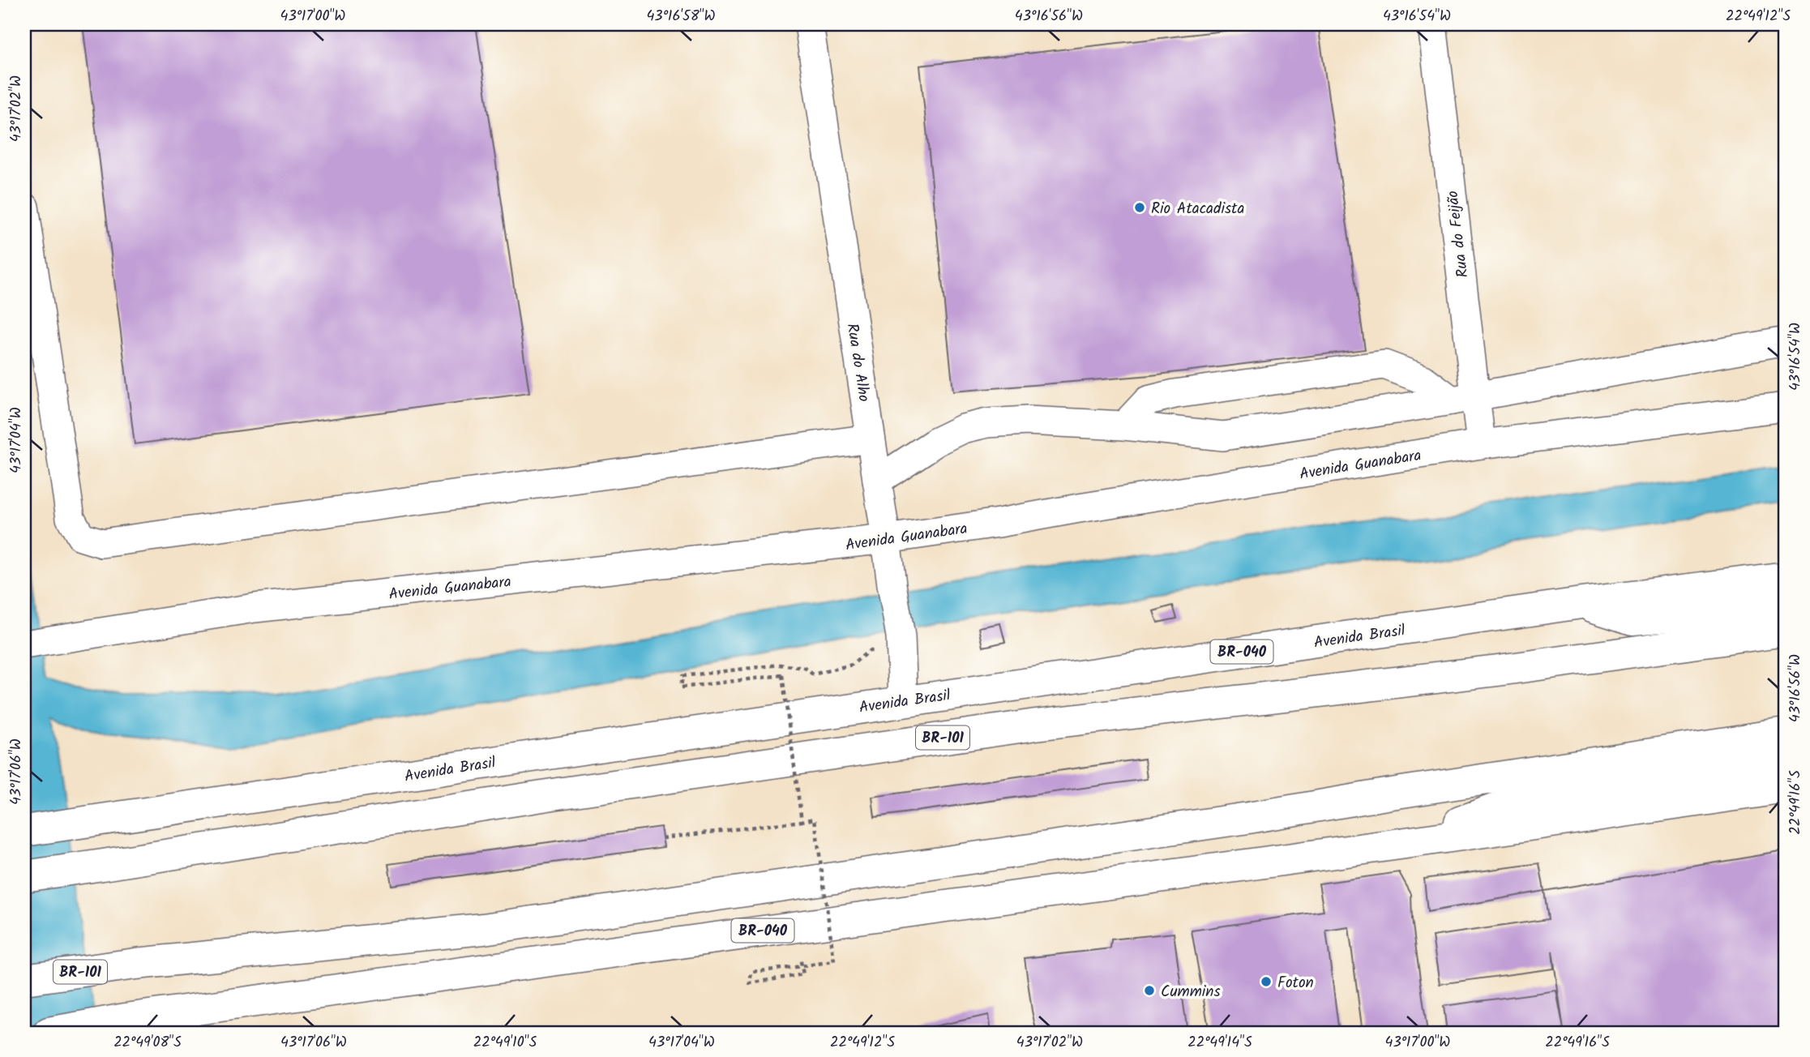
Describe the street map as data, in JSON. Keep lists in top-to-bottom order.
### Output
{
  "streets": {
    "highway": ["Avenida Brasil", "BR-040", "BR-101"],
    "street": ["Rua do Feijão", "Rua do Alho", "Avenida Guanabara"]
  },
  "crossings": [
    ["Rua do Feijão", "Avenida Guanabara"],
    ["Rua do Alho", "Avenida Guanabara"],
    ["Rua do Alho", "Avenida Brasil"],
    ["Avenida Brasil", "BR-040"]
  ],
  "places": ["Rio Atacadista", "Foton", "Cummins"],
  "coordinates": [
    "43°17'00\"W",
    "43°16'58\"W",
    "43°16'56\"W",
    "43°16'54\"W",
    "22°49'12\"S",
    "43°17'02\"W",
    "43°17'04\"W",
    "43°17'06\"W",
    "22°49'16\"S",
    "22°49'08\"S",
    "22°49'10\"S",
    "22°49'14\"S"
  ]
}
